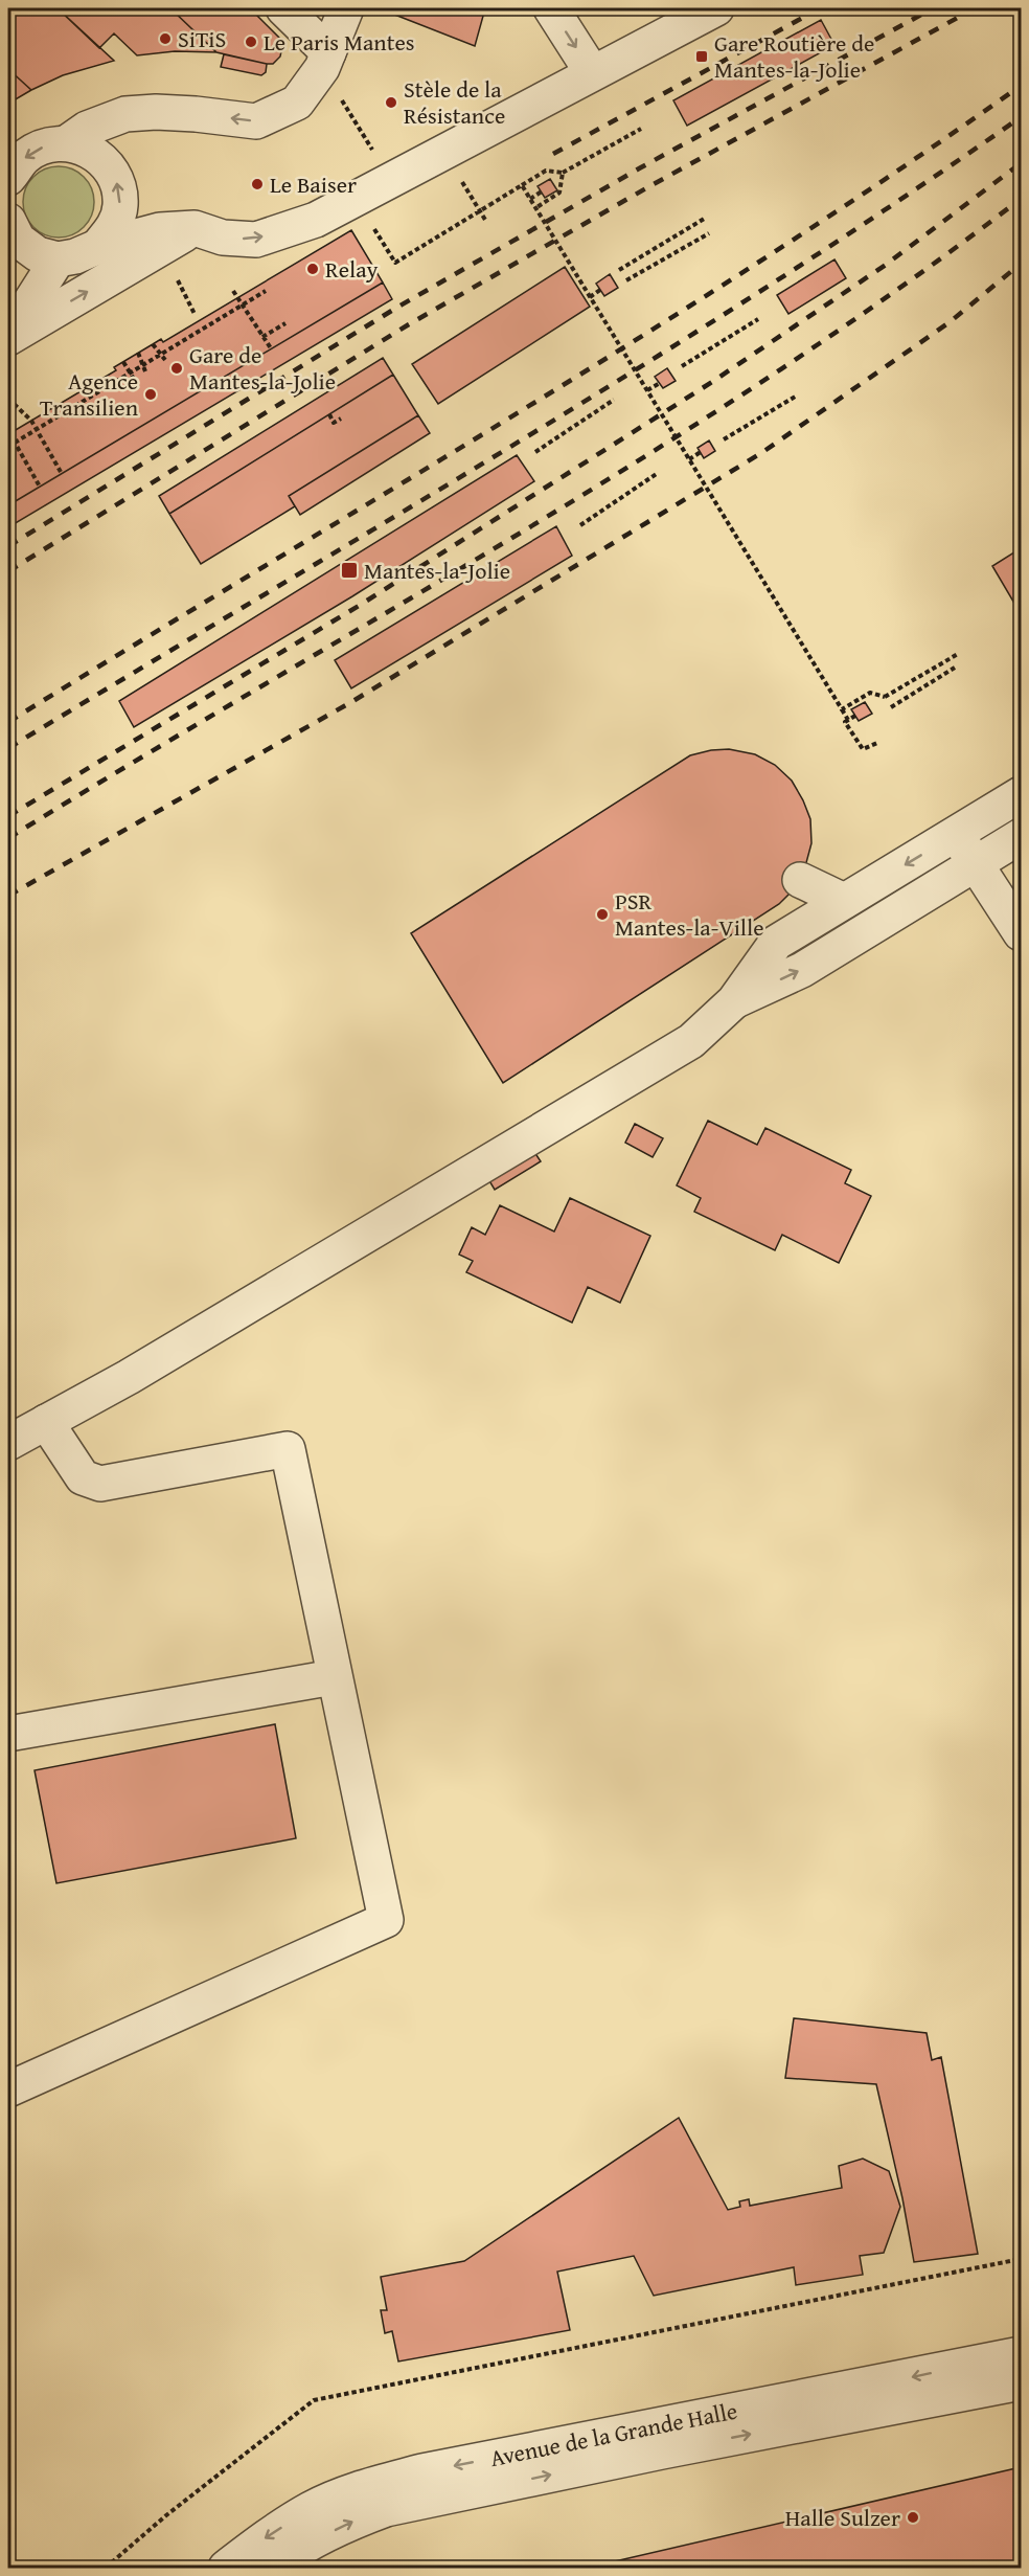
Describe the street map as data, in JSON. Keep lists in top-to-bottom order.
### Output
{
  "streets": {
    "street": ["Avenue de la Grande Halle"]
  },
  "places": {
    "other": [
      "SiTiS",
      "Le Paris Mantes",
      "Stèle de la Résistance",
      "Le Baiser",
      "Relay",
      "Gare de Mantes-la-Jolie",
      "Agence Transilien",
      "PSR Mantes-la-Ville",
      "Halle Sulzer"
    ],
    "transit": ["Gare Routière de Mantes-la-Jolie", "Mantes-la-Jolie"]
  }
}
